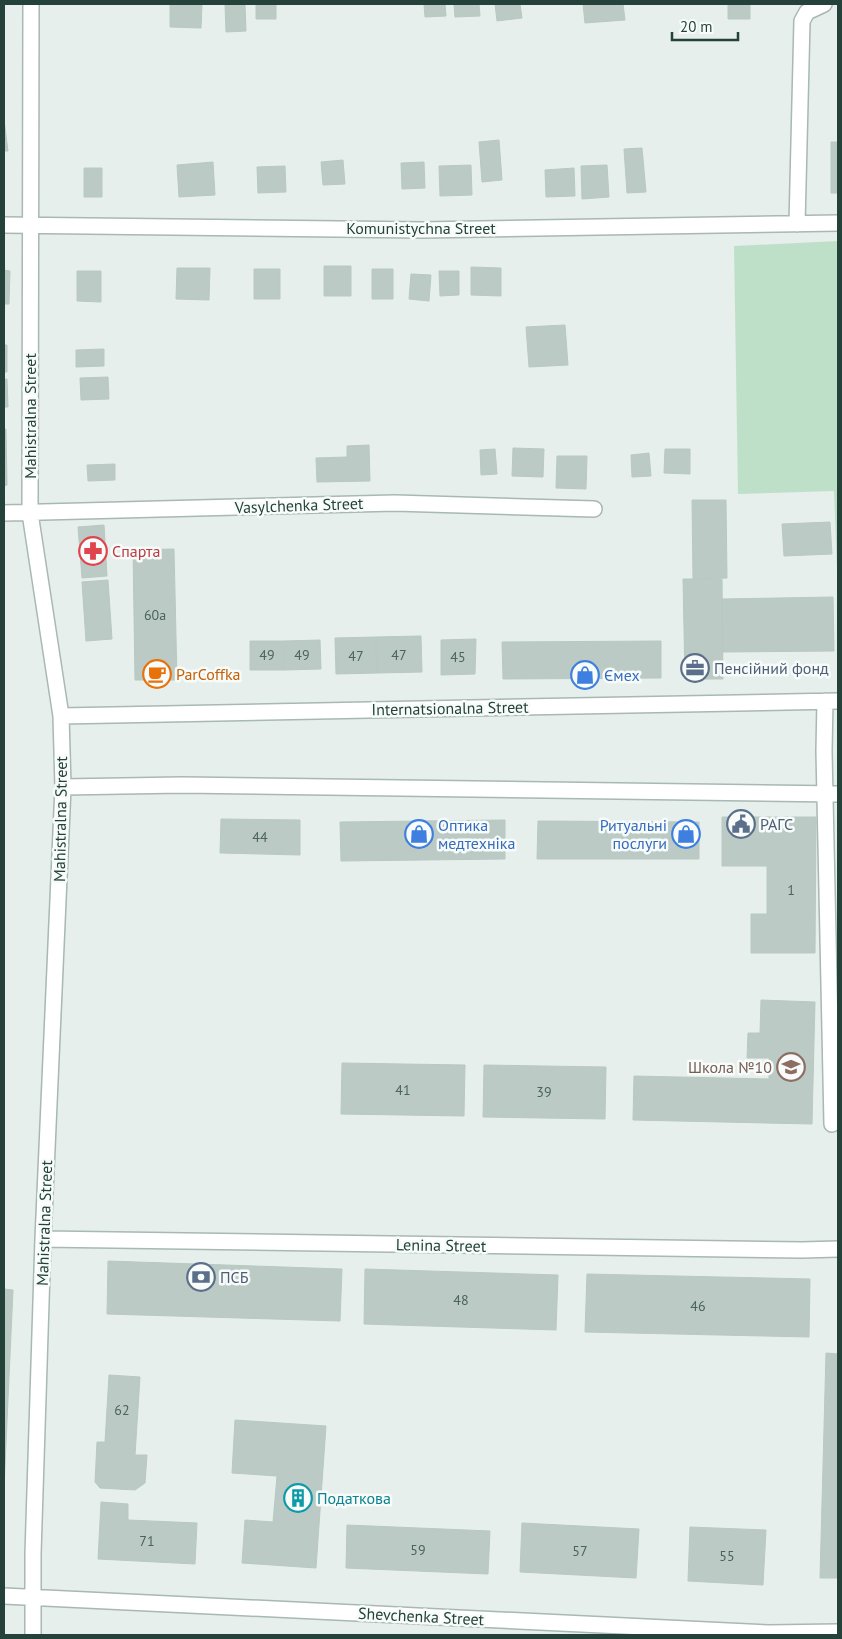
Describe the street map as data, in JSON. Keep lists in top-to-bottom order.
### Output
{
  "streets": {
    "street": [
      "Komunistychna Street",
      "Mahistralna Street",
      "Vasylchenka Street",
      "Internatsionalna Street",
      "Lenina Street",
      "Shevchenka Street"
    ]
  },
  "crossings": [
    ["Komunistychna Street", "Mahistralna Street"],
    ["Mahistralna Street", "Vasylchenka Street"],
    ["Mahistralna Street", "Internatsionalna Street"],
    ["Mahistralna Street", "Lenina Street"],
    ["Mahistralna Street", "Shevchenka Street"]
  ],
  "places": {
    "pharmacy": ["Спарта"],
    "office": ["Пенсійний фонд"],
    "cafe": ["ParCoffka"],
    "shop": ["Ємех", "Оптика медтехніка", "Ритуальні послуги"],
    "public building": ["РАГС"],
    "school or university": ["Школа №10"],
    "bank": ["ПСБ"],
    "building": ["Податкова"]
  },
  "house_numbers": [
    "60а",
    "49",
    "49",
    "47",
    "47",
    "45",
    "44",
    "1",
    "41",
    "39",
    "48",
    "46",
    "62",
    "71",
    "59",
    "57",
    "55"
  ],
  "scale_bar": "20 m"
}
